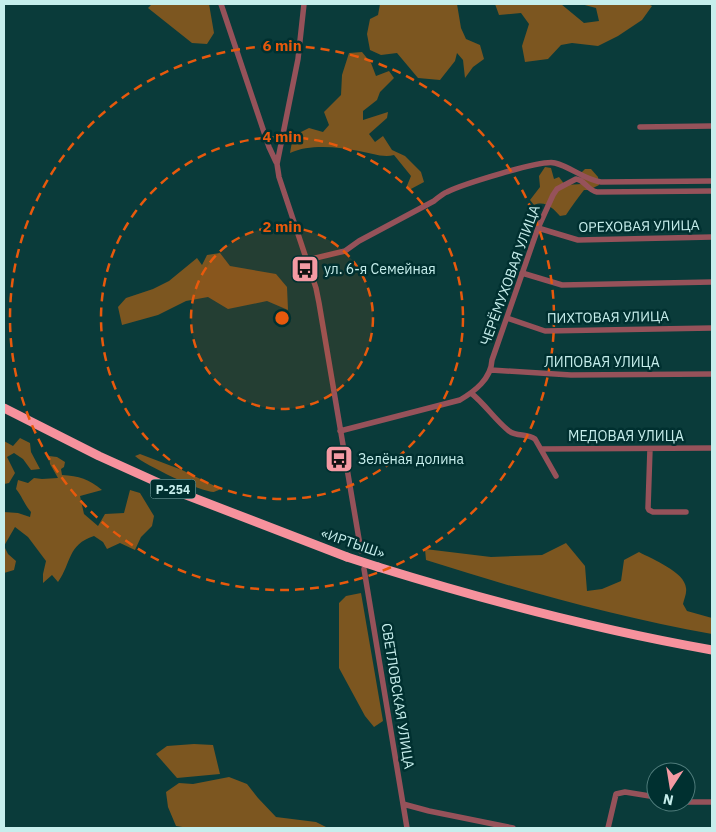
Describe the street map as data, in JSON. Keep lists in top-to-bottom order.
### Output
{
  "streets": {
    "highway": ["Р-254", "«ИРТЫШ»"],
    "street": [
      "ОРЕХОВАЯ УЛИЦА",
      "ЧЕРЁМУХОВАЯ УЛИЦА",
      "ПИХТОВАЯ УЛИЦА",
      "ЛИПОВАЯ УЛИЦА",
      "МЕДОВАЯ УЛИЦА",
      "СВЕТЛОВСКАЯ УЛИЦА"
    ]
  },
  "crossings": [
    ["ОРЕХОВАЯ УЛИЦА", "ЧЕРЁМУХОВАЯ УЛИЦА"],
    ["ЧЕРЁМУХОВАЯ УЛИЦА", "ПИХТОВАЯ УЛИЦА"],
    ["ЧЕРЁМУХОВАЯ УЛИЦА", "ЛИПОВАЯ УЛИЦА"]
  ],
  "places": {
    "bus stop": ["ул. 6-я Семейная", "Зелёная долина"]
  },
  "north": "bottom",
  "rings": ["6 min", "4 min", "2 min"]
}
